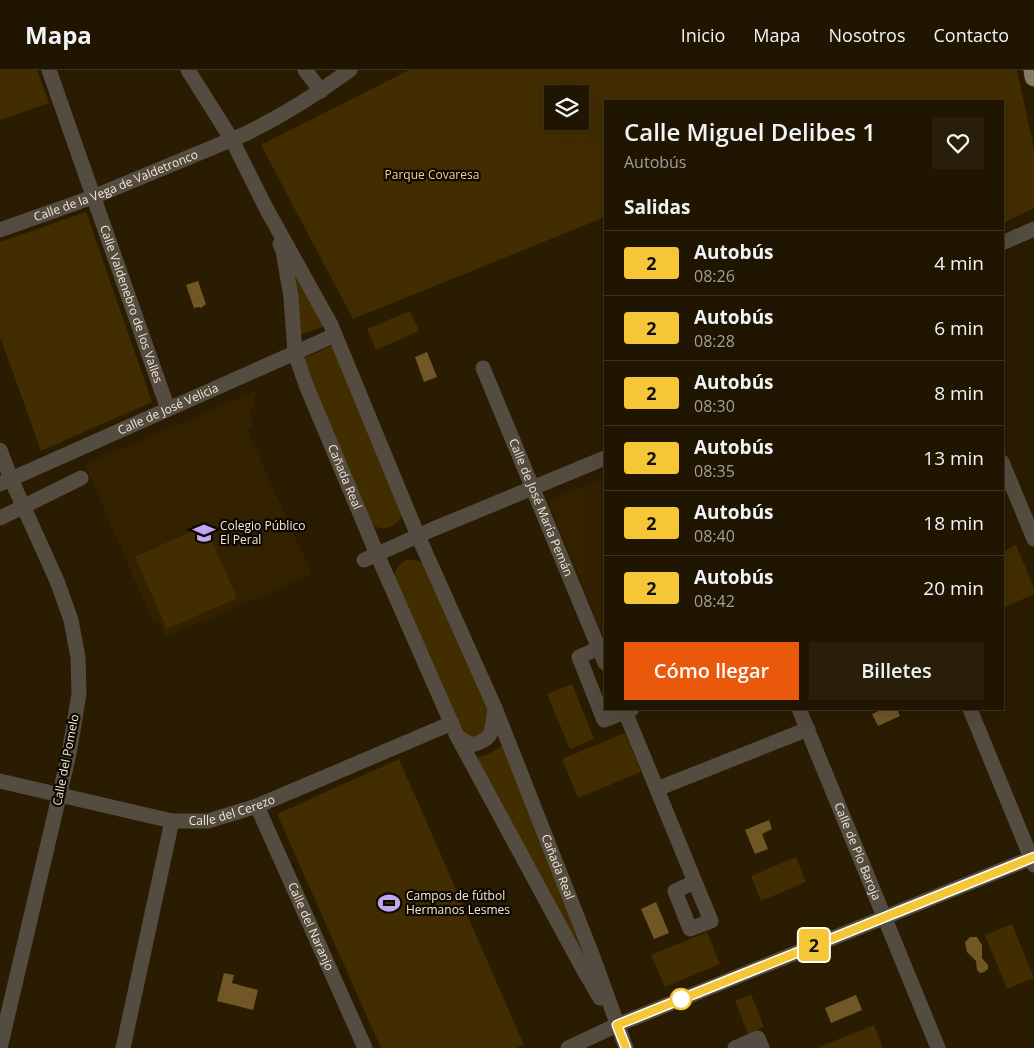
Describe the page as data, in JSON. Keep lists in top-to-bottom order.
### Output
{
  "streets": {
    "street": [
      "Calle de la Vega de Valdetronco",
      "Calle Valdenebro de los Valles",
      "Calle de José Velicia",
      "Cañada Real",
      "Calle de José María Pemán",
      "Calle del Pomelo",
      "Calle del Cerezo",
      "Calle de Pío Baroja",
      "Calle del Naranjo"
    ]
  },
  "crossings": [
    ["Calle de la Vega de Valdetronco", "Calle Valdenebro de los Valles"],
    ["Calle de la Vega de Valdetronco", "Cañada Real"],
    ["Calle Valdenebro de los Valles", "Calle de José Velicia"],
    ["Calle de José Velicia", "Cañada Real"],
    ["Calle de José Velicia", "Calle del Pomelo"],
    ["Cañada Real", "Calle del Cerezo"],
    ["Calle del Pomelo", "Calle del Cerezo"],
    ["Calle del Cerezo", "Calle del Naranjo"]
  ],
  "parks": ["Parque Covaresa"],
  "places": {
    "school or university": ["Colegio Público El Peral"],
    "sports": ["Campos de fútbol Hermanos Lesmes"]
  },
  "lines": ["bus line 2"],
  "page": {
    "header": "Mapa",
    "nav": [
      "Inicio",
      "Mapa",
      "Nosotros",
      "Contacto"
    ],
    "on_map": "2",
    "heading": [
      ["Calle Miguel Delibes 1", "Autobús"],
      "Salidas"
    ],
    "list": [
      {
        "mark": "2",
        "name": "Autobús",
        "note": "08:26",
        "value": "4 min"
      },
      {
        "mark": "2",
        "name": "Autobús",
        "note": "08:28",
        "value": "6 min"
      },
      {
        "mark": "2",
        "name": "Autobús",
        "note": "08:30",
        "value": "8 min"
      },
      {
        "mark": "2",
        "name": "Autobús",
        "note": "08:35",
        "value": "13 min"
      },
      {
        "mark": "2",
        "name": "Autobús",
        "note": "08:40",
        "value": "18 min"
      },
      {
        "mark": "2",
        "name": "Autobús",
        "note": "08:42",
        "value": "20 min"
      }
    ],
    "buttons": ["Cómo llegar", "Billetes"]
  }
}
